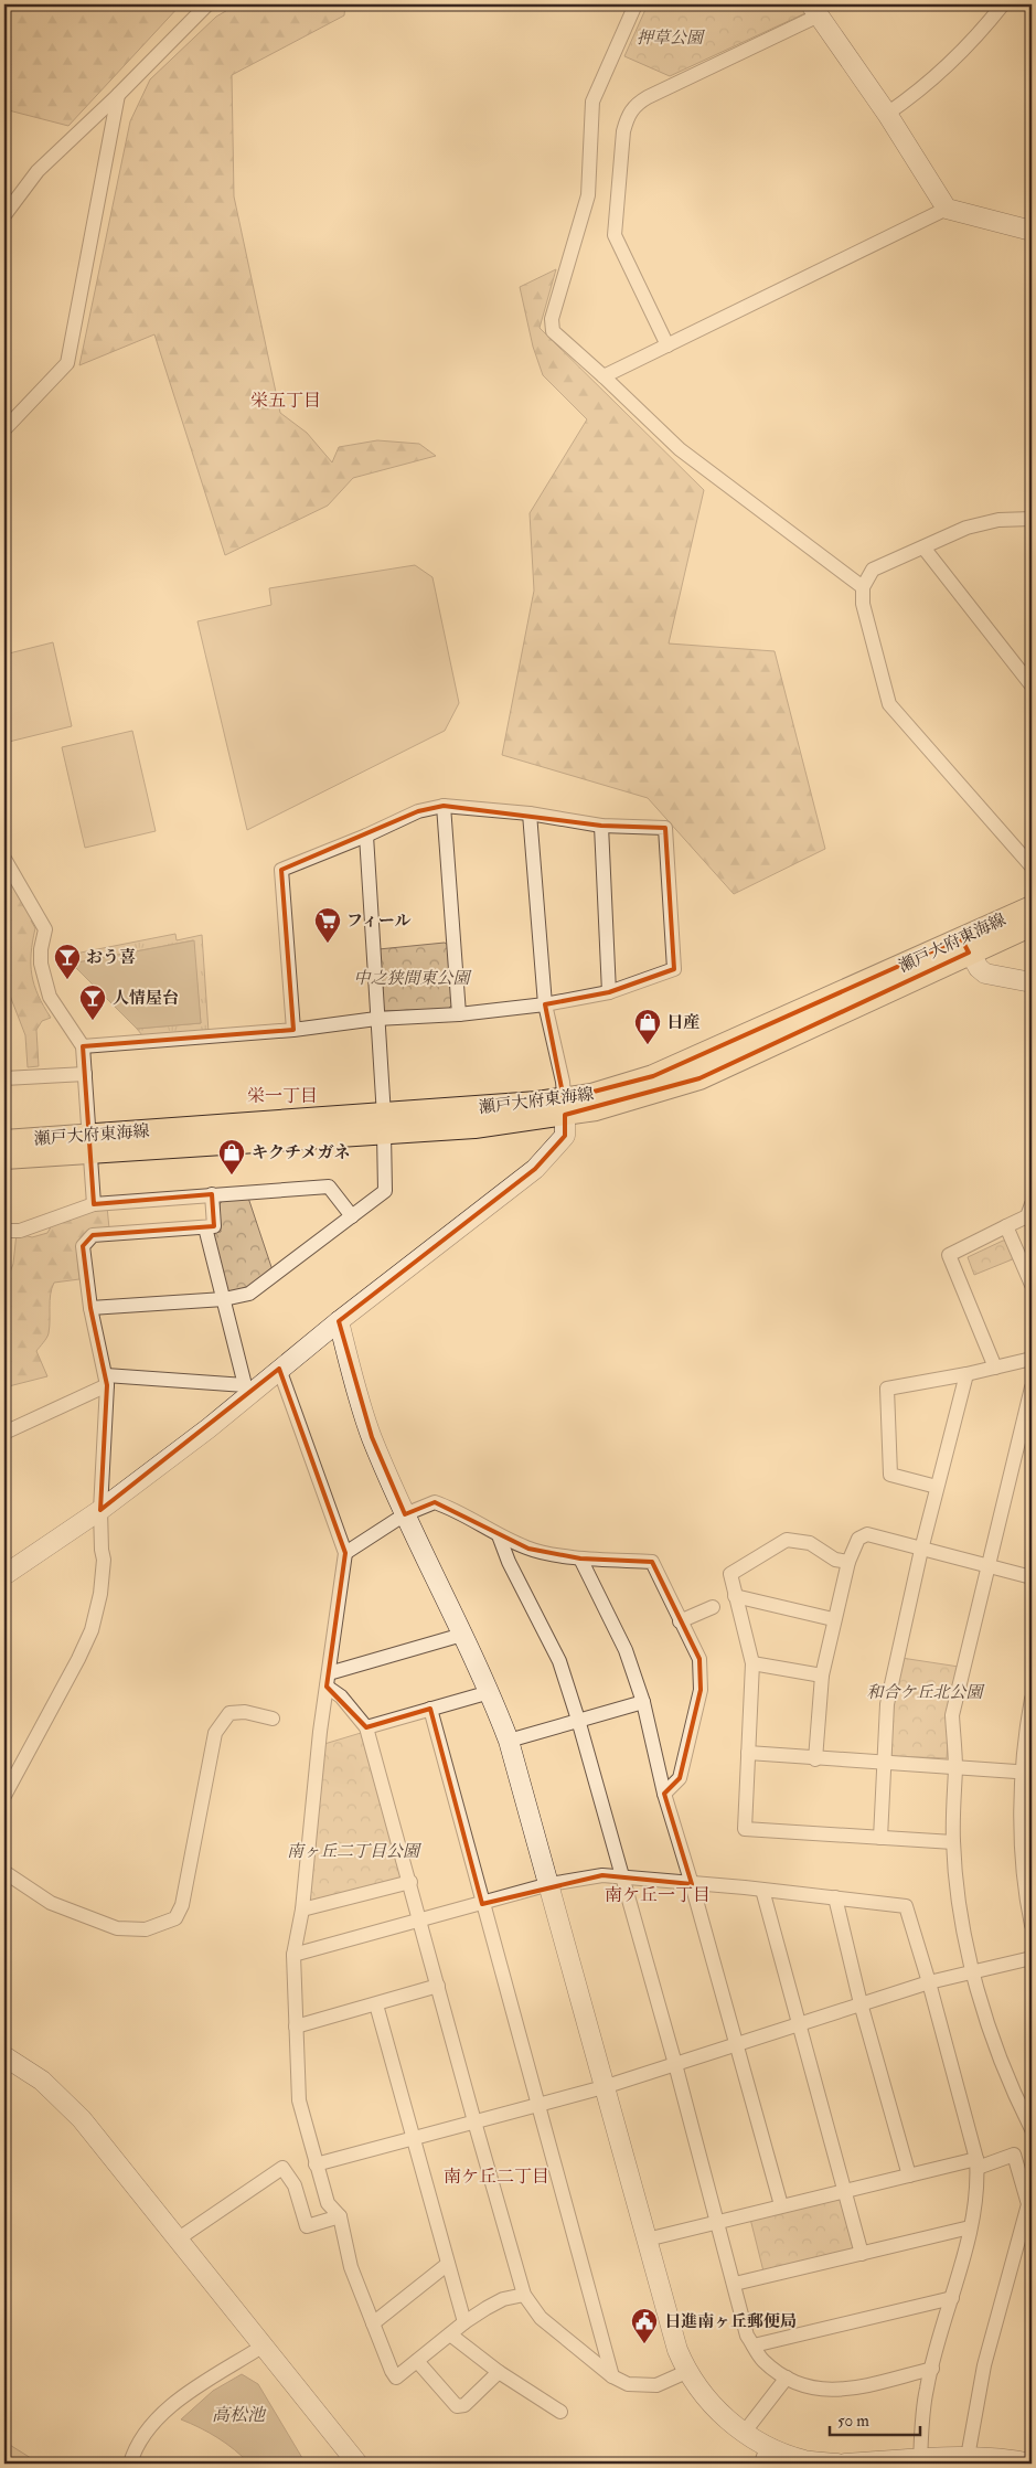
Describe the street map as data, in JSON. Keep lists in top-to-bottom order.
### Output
{
  "streets": {
    "main road": ["瀬戸大府東海線"]
  },
  "districts": [
    "栄五丁目",
    "栄一丁目",
    "南ケ丘一丁目",
    "南ケ丘二丁目"
  ],
  "water": ["高松池"],
  "parks": [
    "押草公園",
    "中之狭間東公園",
    "和合ケ丘北公園",
    "南ヶ丘二丁目公園"
  ],
  "places": {
    "supermarket": ["フィール"],
    "bar": ["おう喜", "人情屋台"],
    "shop": ["日産", "キクチメガネ"],
    "public building": ["日進南ヶ丘郵便局"]
  },
  "scale_bar": "50 m"
}
